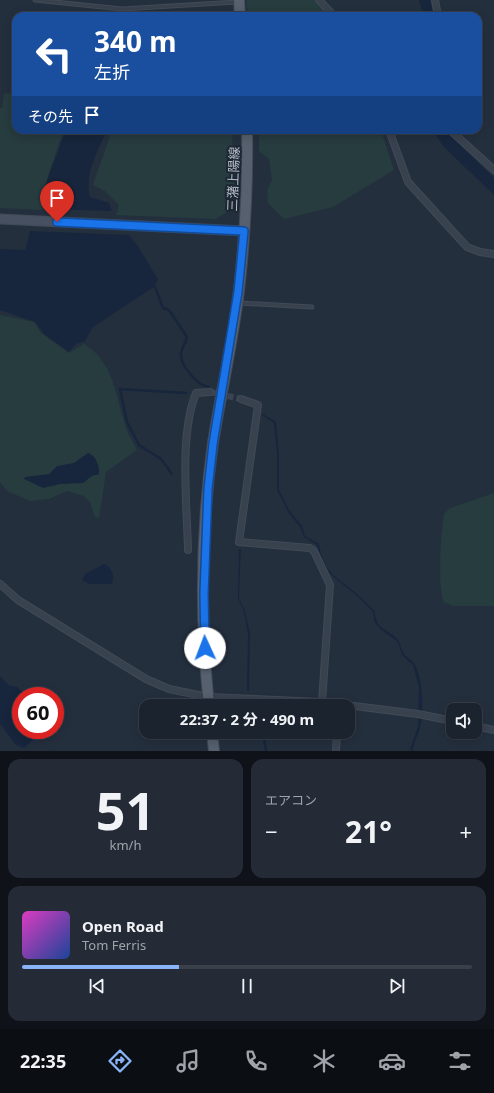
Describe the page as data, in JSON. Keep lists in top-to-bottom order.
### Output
{
  "streets": {
    "main road": ["三潴上陽線"]
  },
  "page": {
    "turn": ["340 m", "左折"],
    "then": "その先",
    "limit": "60",
    "trip": "22:37 · 2 分 · 490 m",
    "tile": [
      ["51", "km/h"],
      "エアコン"
    ],
    "heat": ["−", "21°", "+"],
    "song": ["Open Road", "Tom Ferris"],
    "tabs": "22:35"
  }
}
